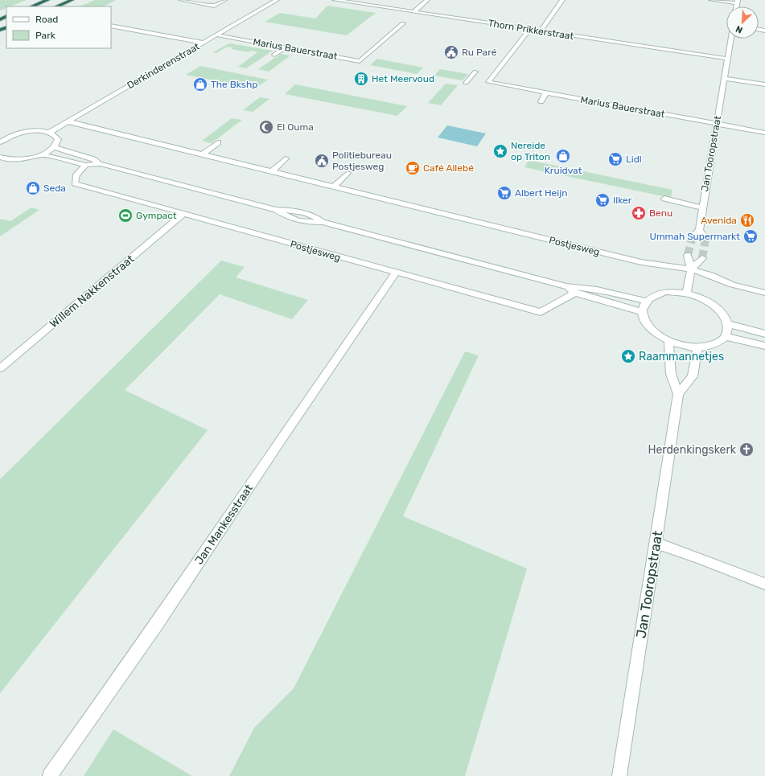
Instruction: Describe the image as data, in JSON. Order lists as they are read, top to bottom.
{
  "streets": {
    "street": [
      "Thorn Prikkerstraat",
      "Marius Bauerstraat",
      "Derkinderenstraat",
      "Jan Tooropstraat",
      "Postjesweg",
      "Willem Nakkenstraat",
      "Jan Mankesstraat"
    ]
  },
  "crossings": [
    ["Thorn Prikkerstraat", "Marius Bauerstraat"],
    ["Thorn Prikkerstraat", "Jan Tooropstraat"],
    ["Marius Bauerstraat", "Derkinderenstraat"],
    ["Marius Bauerstraat", "Jan Tooropstraat"],
    ["Derkinderenstraat", "Postjesweg"],
    ["Postjesweg", "Willem Nakkenstraat"],
    ["Postjesweg", "Jan Mankesstraat"]
  ],
  "places": {
    "public building": ["Ru Paré", "Politiebureau Postjesweg"],
    "building": ["Het Meervoud"],
    "shop": ["The Bkshp", "Kruidvat", "Seda"],
    "mosque": ["El Ouma"],
    "place": ["Nereide op Triton", "Raammannetjes"],
    "supermarket": [
      "Lidl",
      "Albert Heijn",
      "Ilker",
      "Ummah Supermarkt"
    ],
    "cafe": ["Café Allebé"],
    "pharmacy": ["Benu"],
    "sports": ["Gympact"],
    "restaurant": ["Avenida"],
    "church": ["Herdenkingskerk"]
  },
  "legend": ["Road", "Park"],
  "north": "bottom left"
}
